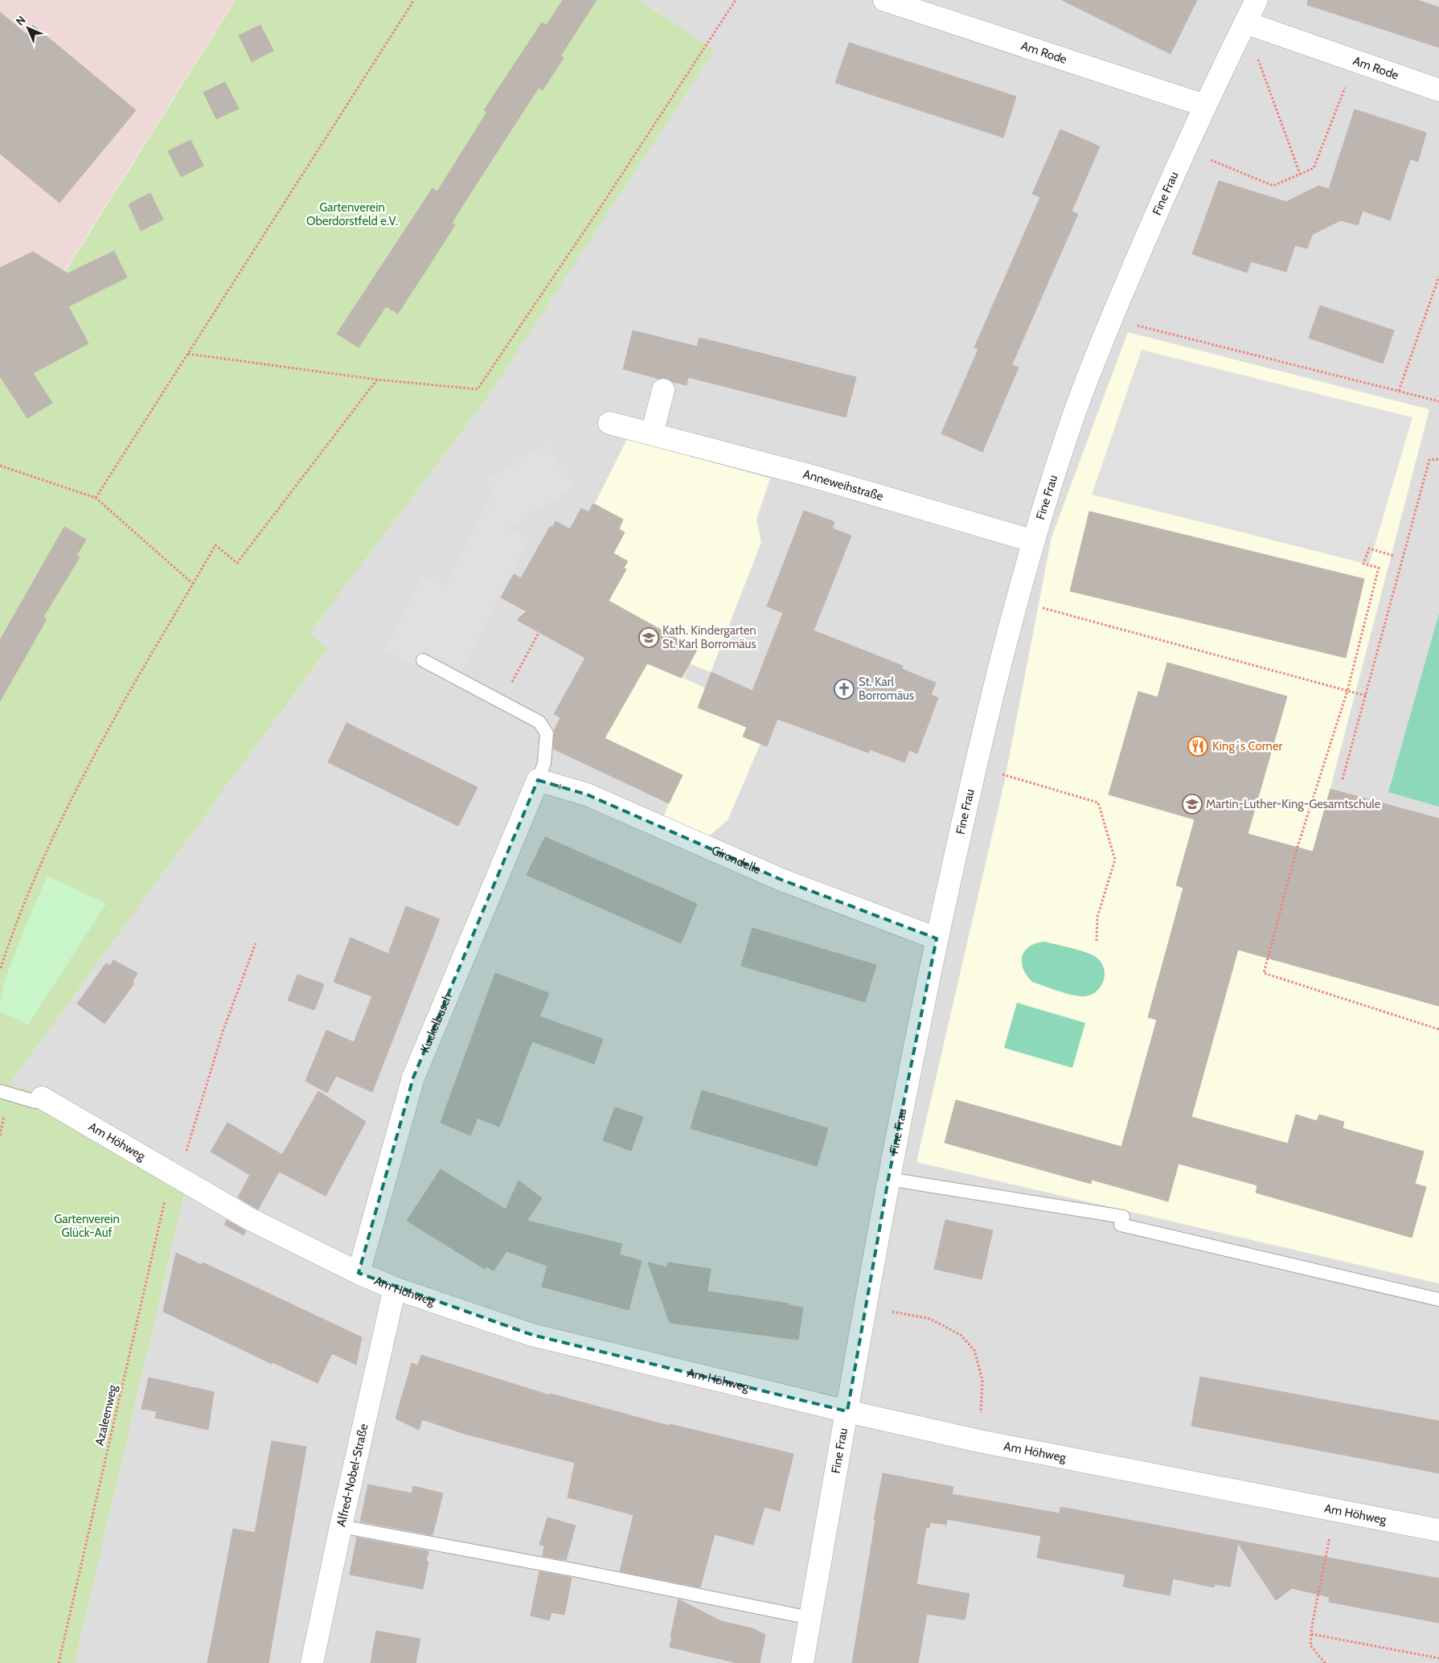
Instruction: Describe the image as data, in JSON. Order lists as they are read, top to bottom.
{
  "streets": {
    "street": [
      "Am Rode",
      "Fine Frau",
      "Anneweihstraße",
      "Girondelle",
      "Kuckelbusch",
      "Am Höhweg",
      "Alfred-Nobel-Straße"
    ],
    "path": ["Azaleenweg"]
  },
  "crossings": [
    ["Am Rode", "Fine Frau"],
    ["Fine Frau", "Anneweihstraße"],
    ["Fine Frau", "Girondelle"],
    ["Fine Frau", "Am Höhweg"],
    ["Girondelle", "Kuckelbusch"],
    ["Kuckelbusch", "Am Höhweg"],
    ["Am Höhweg", "Azaleenweg"],
    ["Am Höhweg", "Alfred-Nobel-Straße"]
  ],
  "one_way": ["Girondelle"],
  "parks": ["Gartenverein Oberdorstfeld e.V.", "Gartenverein Glück-Auf"],
  "places": {
    "school or university": ["Kath. Kindergarten St. Karl Borromäus", "Martin-Luther-King-Gesamtschule"],
    "church": ["St. Karl Borromäus"],
    "restaurant": ["King´s Corner"]
  },
  "north": "top left"
}
